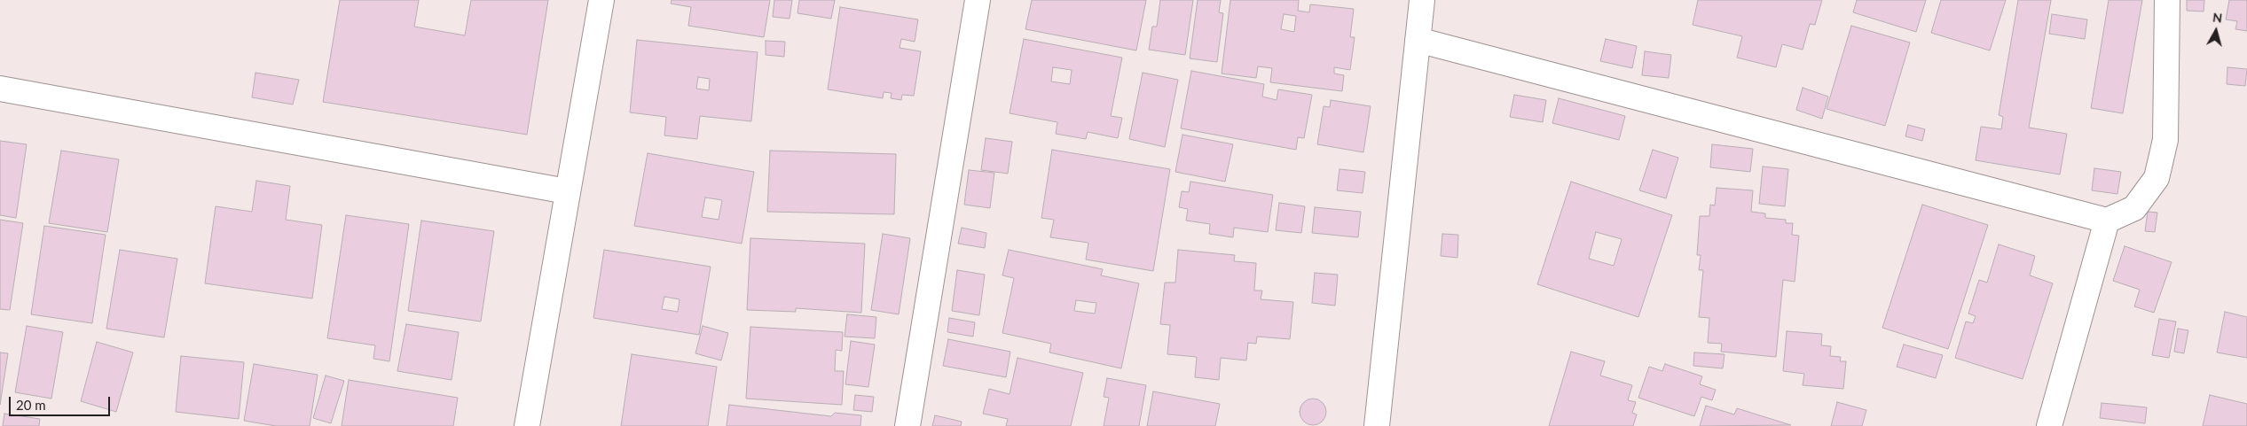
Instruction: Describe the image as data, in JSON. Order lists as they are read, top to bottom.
{
  "scale_bar": "20 m",
  "north": "top"
}
